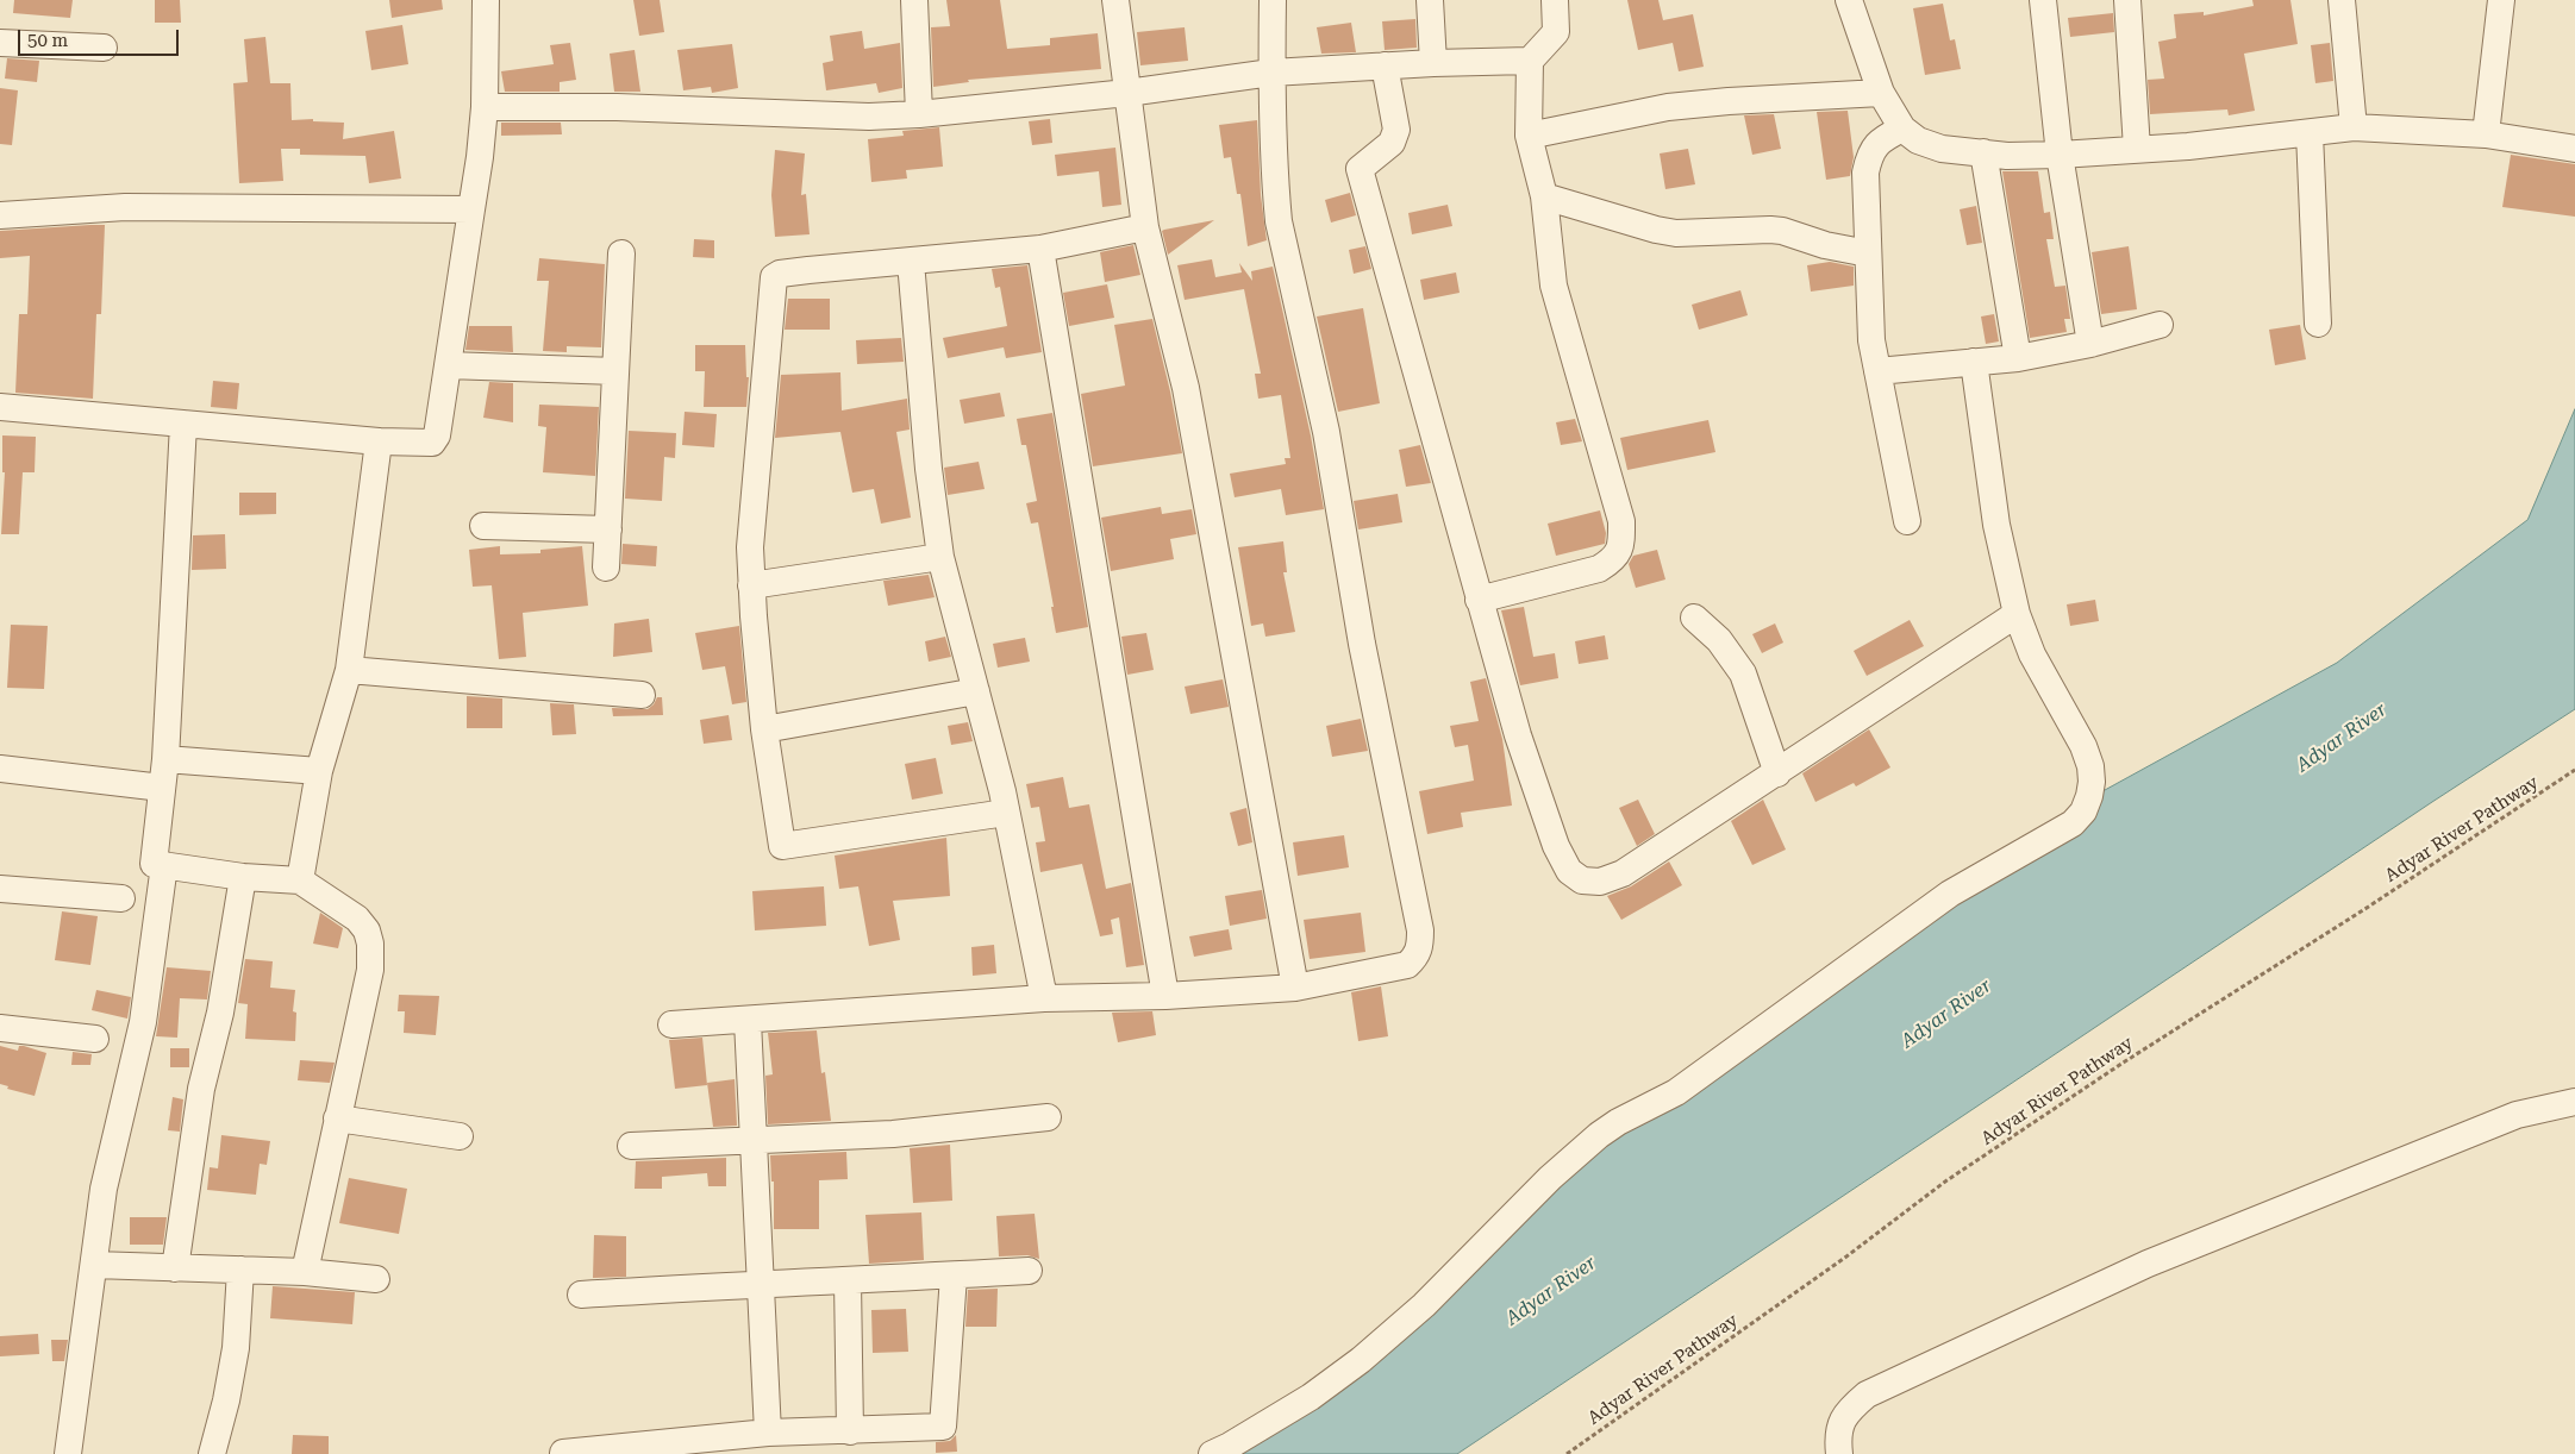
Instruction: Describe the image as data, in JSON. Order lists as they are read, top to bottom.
{
  "streets": {
    "path": ["Adyar River Pathway"]
  },
  "water": ["Adyar River"],
  "scale_bar": "50 m"
}
